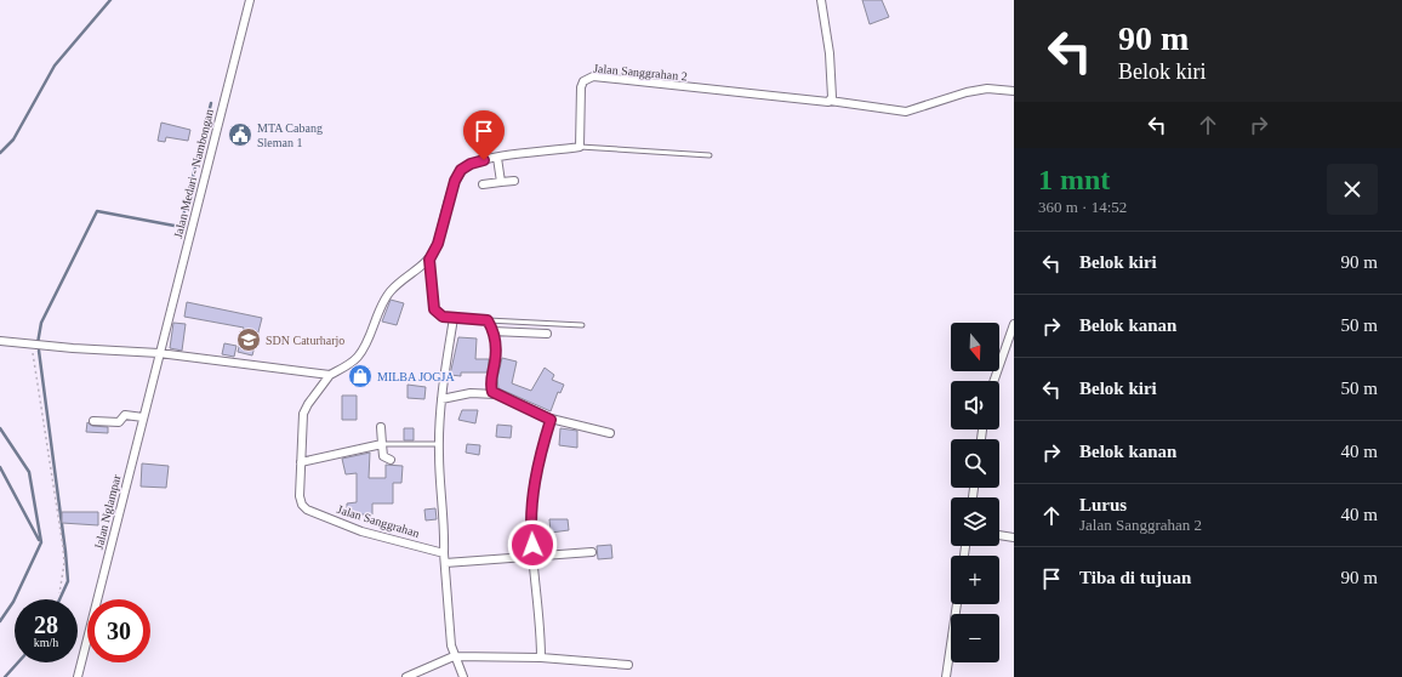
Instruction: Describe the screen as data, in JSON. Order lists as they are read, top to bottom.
{
  "streets": {
    "street": [
      "Jalan Sanggrahan 2",
      "Jalan Medari - Nambongan",
      "Jalan Nglampar",
      "Jalan Sanggrahan"
    ]
  },
  "crossings": [
    ["Jalan Medari - Nambongan", "Jalan Nglampar"]
  ],
  "places": {
    "public building": ["MTA Cabang Sleman 1"],
    "school or university": ["SDN Caturharjo"],
    "shop": ["MILBA JOGJA"]
  },
  "north": "bottom",
  "page": {
    "turn": ["90 m", "Belok kiri"],
    "heading": ["1 mnt", "360 m · 14:52"],
    "list": [
      {
        "name": "Belok kiri",
        "value": "90 m"
      },
      {
        "name": "Belok kanan",
        "value": "50 m"
      },
      {
        "name": "Belok kiri",
        "value": "50 m"
      },
      {
        "name": "Belok kanan",
        "value": "40 m"
      },
      {
        "name": "Lurus",
        "note": "Jalan Sanggrahan 2",
        "value": "40 m"
      },
      {
        "name": "Tiba di tujuan",
        "value": "90 m"
      }
    ],
    "map_buttons": ["+", "−"],
    "speed": "28 km/h",
    "limit": "30"
  }
}
